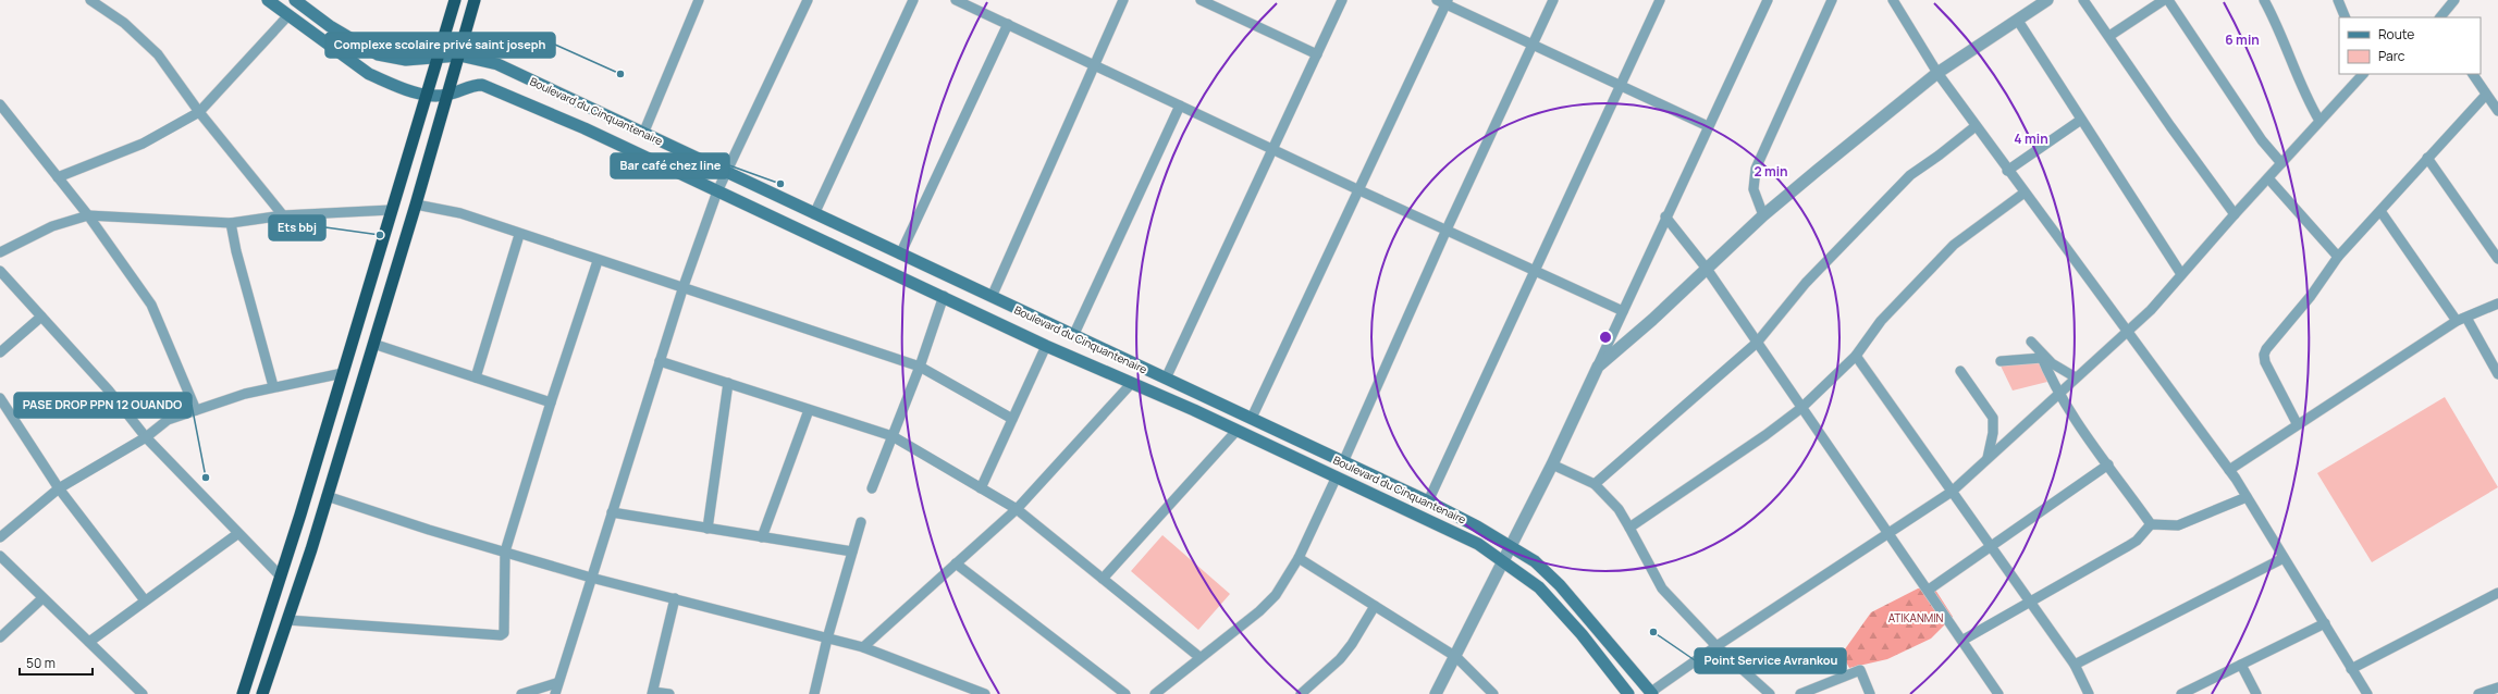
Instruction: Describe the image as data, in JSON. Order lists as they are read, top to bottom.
{
  "streets": {
    "main road": ["Boulevard du Cinquantenaire"]
  },
  "parks": ["ATIKANMIN"],
  "places": [
    "Complexe scolaire privé saint joseph",
    "Bar café chez line",
    "Ets bbj",
    "PASE DROP PPN 12 OUANDO",
    "Point Service Avrankou"
  ],
  "legend": ["Route", "Parc"],
  "scale_bar": "50 m",
  "rings": ["6 min", "4 min", "2 min"]
}
